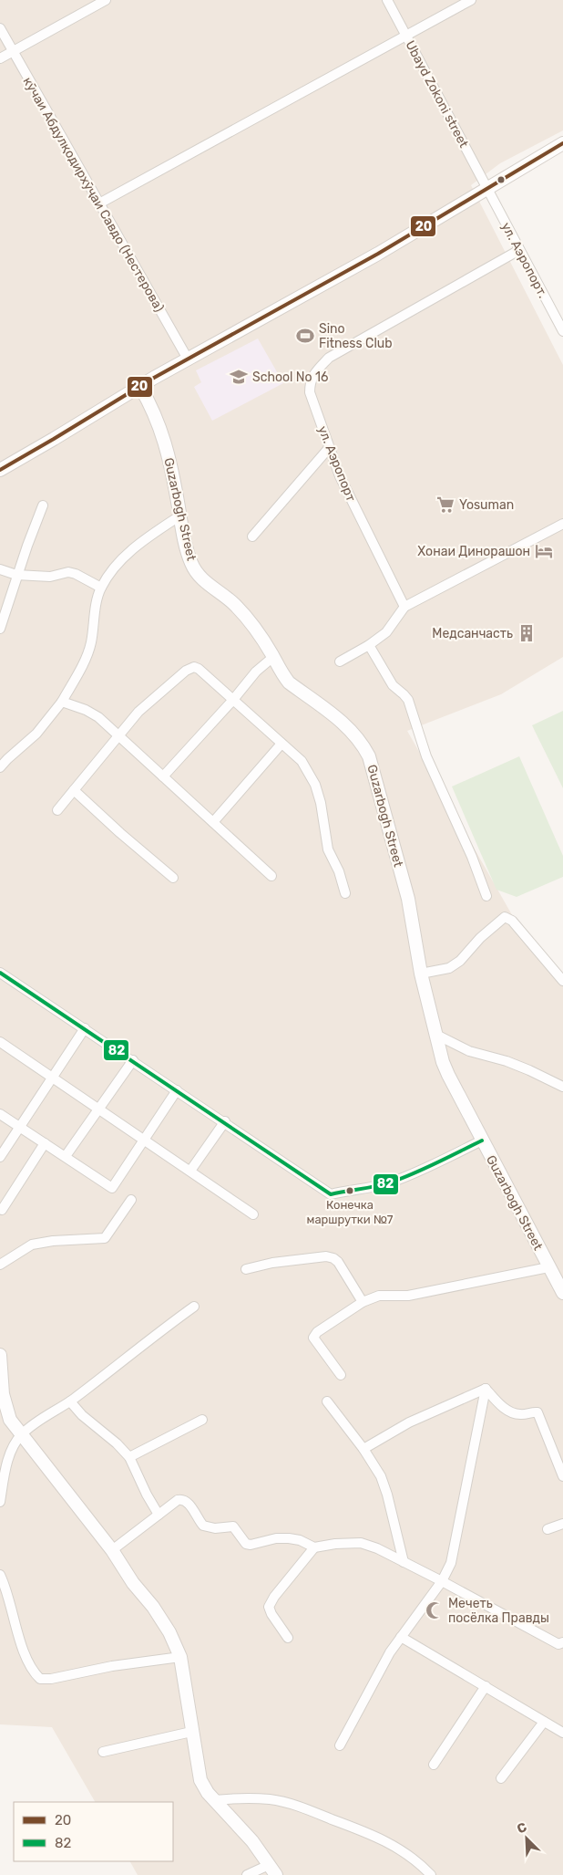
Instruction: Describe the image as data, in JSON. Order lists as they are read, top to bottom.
{
  "streets": {
    "street": [
      "Ubayd Zokoni street",
      "кӯчаи Абдулқодирхӯҷаи Савдо (Нестерова)",
      "ул. Аэропорт.",
      "ул. Аэропорт",
      "Guzarbogh Street"
    ]
  },
  "crossings": [
    ["Ubayd Zokoni street", "ул. Аэропорт."],
    ["ул. Аэропорт.", "ул. Аэропорт"]
  ],
  "places": {
    "sports": ["Sino Fitness Club"],
    "school or university": ["School No 16"],
    "supermarket": ["Yosuman"],
    "hotel": ["Хонаи Динорашон"],
    "building": ["Медсанчасть"],
    "other": ["Конечка маршрутки №7"],
    "mosque": ["Мечеть посёлка Правды"]
  },
  "lines": ["transit line 20", "transit line 82"],
  "legend": ["20", "82"],
  "north": "top left"
}
